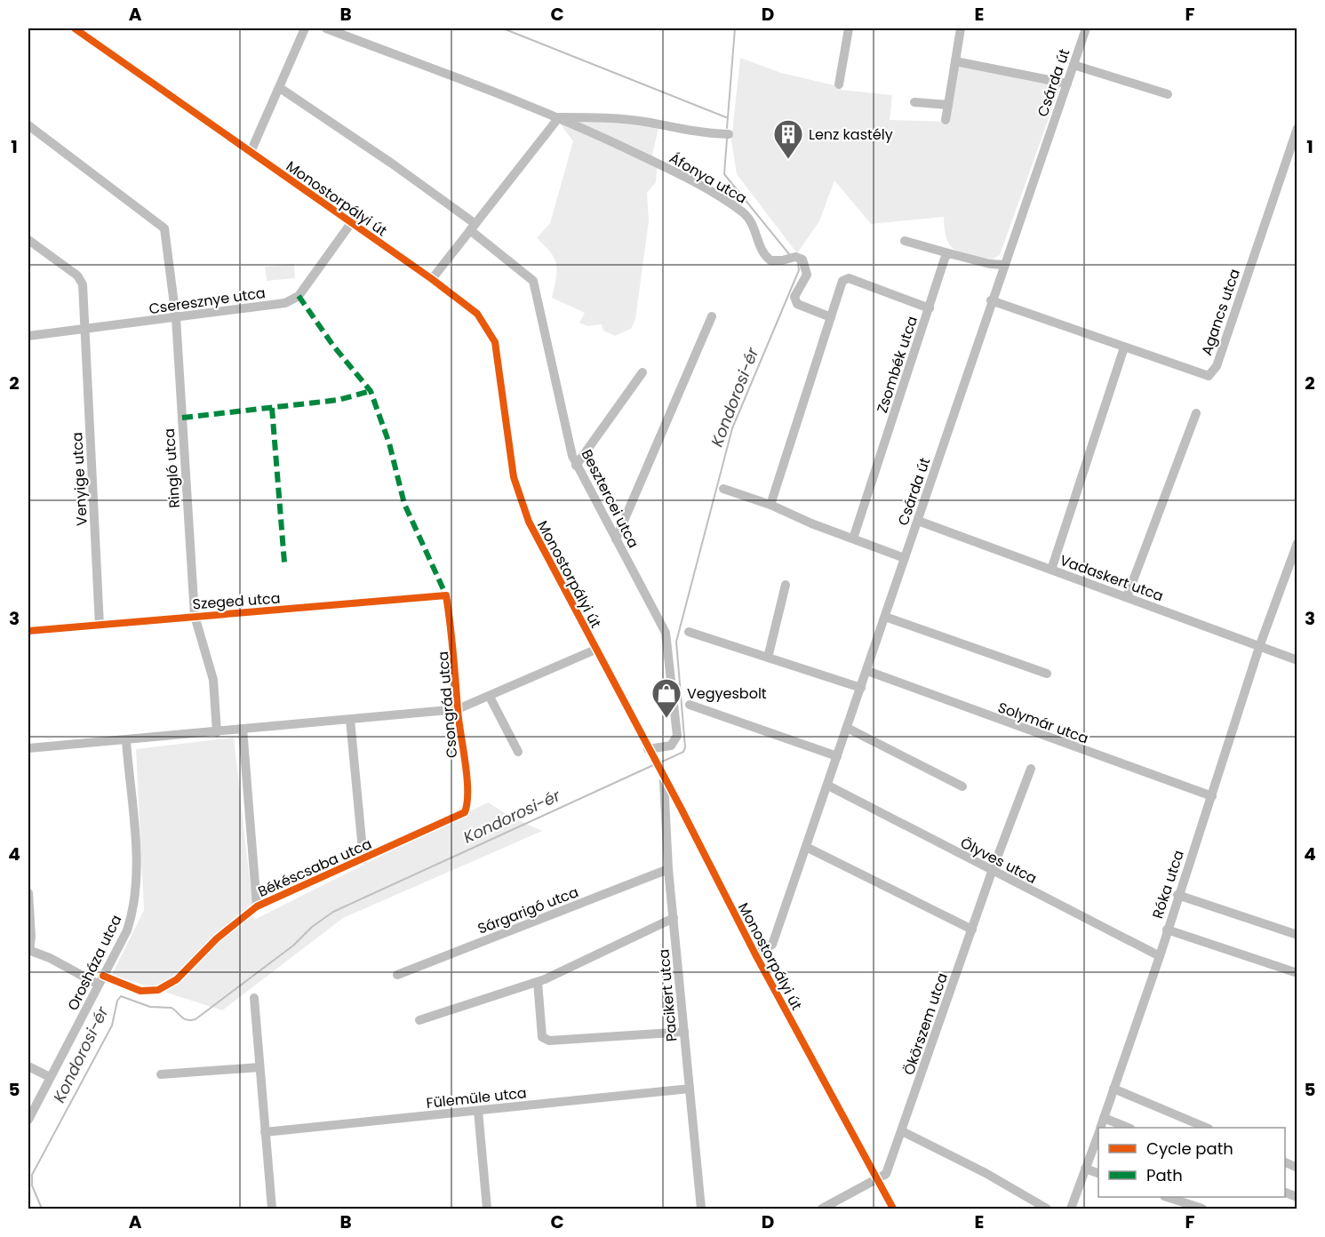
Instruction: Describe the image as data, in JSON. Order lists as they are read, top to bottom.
{
  "streets": {
    "street": [
      "Csárda út",
      "Áfonya utca",
      "Monostorpályi út",
      "Cseresznye utca",
      "Agancs utca",
      "Zsombék utca",
      "Ringló utca",
      "Venyige utca",
      "Besztercei utca",
      "Vadaskert utca",
      "Szeged utca",
      "Csongrád utca",
      "Solymár utca",
      "Ölyves utca",
      "Békéscsaba utca",
      "Róka utca",
      "Sárgarigó utca",
      "Orosháza utca",
      "Pacikert utca",
      "Ökörszem utca",
      "Fülemüle utca"
    ]
  },
  "crossings": [
    ["Csárda út", "Monostorpályi út"],
    ["Csárda út", "Agancs utca"],
    ["Csárda út", "Vadaskert utca"],
    ["Csárda út", "Solymár utca"],
    ["Csárda út", "Ölyves utca"],
    ["Monostorpályi út", "Cseresznye utca"],
    ["Monostorpályi út", "Besztercei utca"],
    ["Monostorpályi út", "Pacikert utca"],
    ["Monostorpályi út", "Ökörszem utca"],
    ["Cseresznye utca", "Ringló utca"],
    ["Cseresznye utca", "Venyige utca"],
    ["Ringló utca", "Szeged utca"],
    ["Venyige utca", "Szeged utca"],
    ["Vadaskert utca", "Róka utca"],
    ["Szeged utca", "Csongrád utca"],
    ["Csongrád utca", "Békéscsaba utca"],
    ["Solymár utca", "Róka utca"],
    ["Ölyves utca", "Róka utca"],
    ["Ölyves utca", "Ökörszem utca"],
    ["Békéscsaba utca", "Orosháza utca"],
    ["Sárgarigó utca", "Pacikert utca"],
    ["Pacikert utca", "Fülemüle utca"]
  ],
  "water": ["Kondorosi-ér"],
  "places": {
    "building": ["Lenz kastély"],
    "shop": ["Vegyesbolt"]
  },
  "legend": ["Cycle path", "Path"],
  "grid": {
    "columns": [
      "A",
      "B",
      "C",
      "D",
      "E",
      "F"
    ],
    "rows": [
      "1",
      "2",
      "3",
      "4",
      "5"
    ]
  }
}
